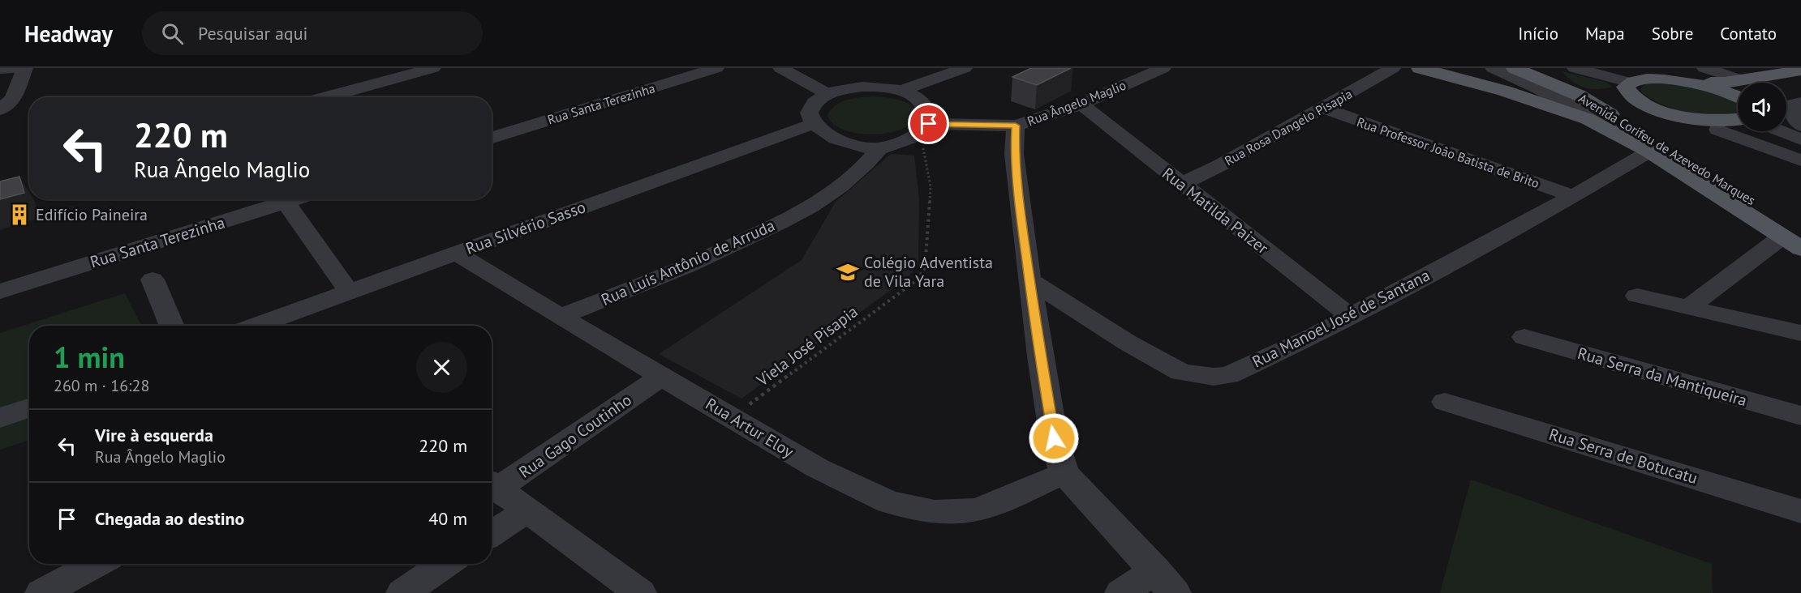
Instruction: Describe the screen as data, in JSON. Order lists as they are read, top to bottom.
{
  "streets": {
    "main road": ["Avenida Corifeu de Azevedo Marques"],
    "street": [
      "Rua Ângelo Maglio",
      "Rua Santa Terezinha",
      "Rua Rosa Dangelo Pisapia",
      "Rua Professor João Batista de Brito",
      "Rua Matilda Paizer",
      "Rua Silvério Sasso",
      "Rua Luís Antônio de Arruda",
      "Rua Manoel José de Santana",
      "Rua Serra da Mantiqueira",
      "Rua Artur Eloy",
      "Rua Gago Coutinho",
      "Rua Serra de Botucatu"
    ],
    "path": ["Viela José Pisapia"]
  },
  "crossings": [
    ["Rua Ângelo Maglio", "Rua Matilda Paizer"],
    ["Rua Ângelo Maglio", "Viela José Pisapia"],
    ["Rua Rosa Dangelo Pisapia", "Rua Professor João Batista de Brito"],
    ["Rua Rosa Dangelo Pisapia", "Rua Matilda Paizer"],
    ["Avenida Corifeu de Azevedo Marques", "Rua Manoel José de Santana"],
    ["Rua Professor João Batista de Brito", "Rua Manoel José de Santana"],
    ["Rua Matilda Paizer", "Rua Manoel José de Santana"],
    ["Rua Silvério Sasso", "Rua Artur Eloy"],
    ["Rua Luís Antônio de Arruda", "Rua Artur Eloy"],
    ["Viela José Pisapia", "Rua Artur Eloy"],
    ["Rua Artur Eloy", "Rua Gago Coutinho"]
  ],
  "places": {
    "building": ["Edifício Paineira"],
    "school or university": ["Colégio Adventista de Vila Yara"]
  },
  "page": {
    "header": "Headway",
    "search": "Pesquisar aqui",
    "nav": [
      "Início",
      "Mapa",
      "Sobre",
      "Contato"
    ],
    "turn": ["220 m", "Rua Ângelo Maglio"],
    "heading": ["1 min", "260 m · 16:28"],
    "list": [
      {
        "name": "Vire à esquerda",
        "note": "Rua Ângelo Maglio",
        "value": "220 m"
      },
      {
        "name": "Chegada ao destino",
        "value": "40 m"
      }
    ]
  }
}
